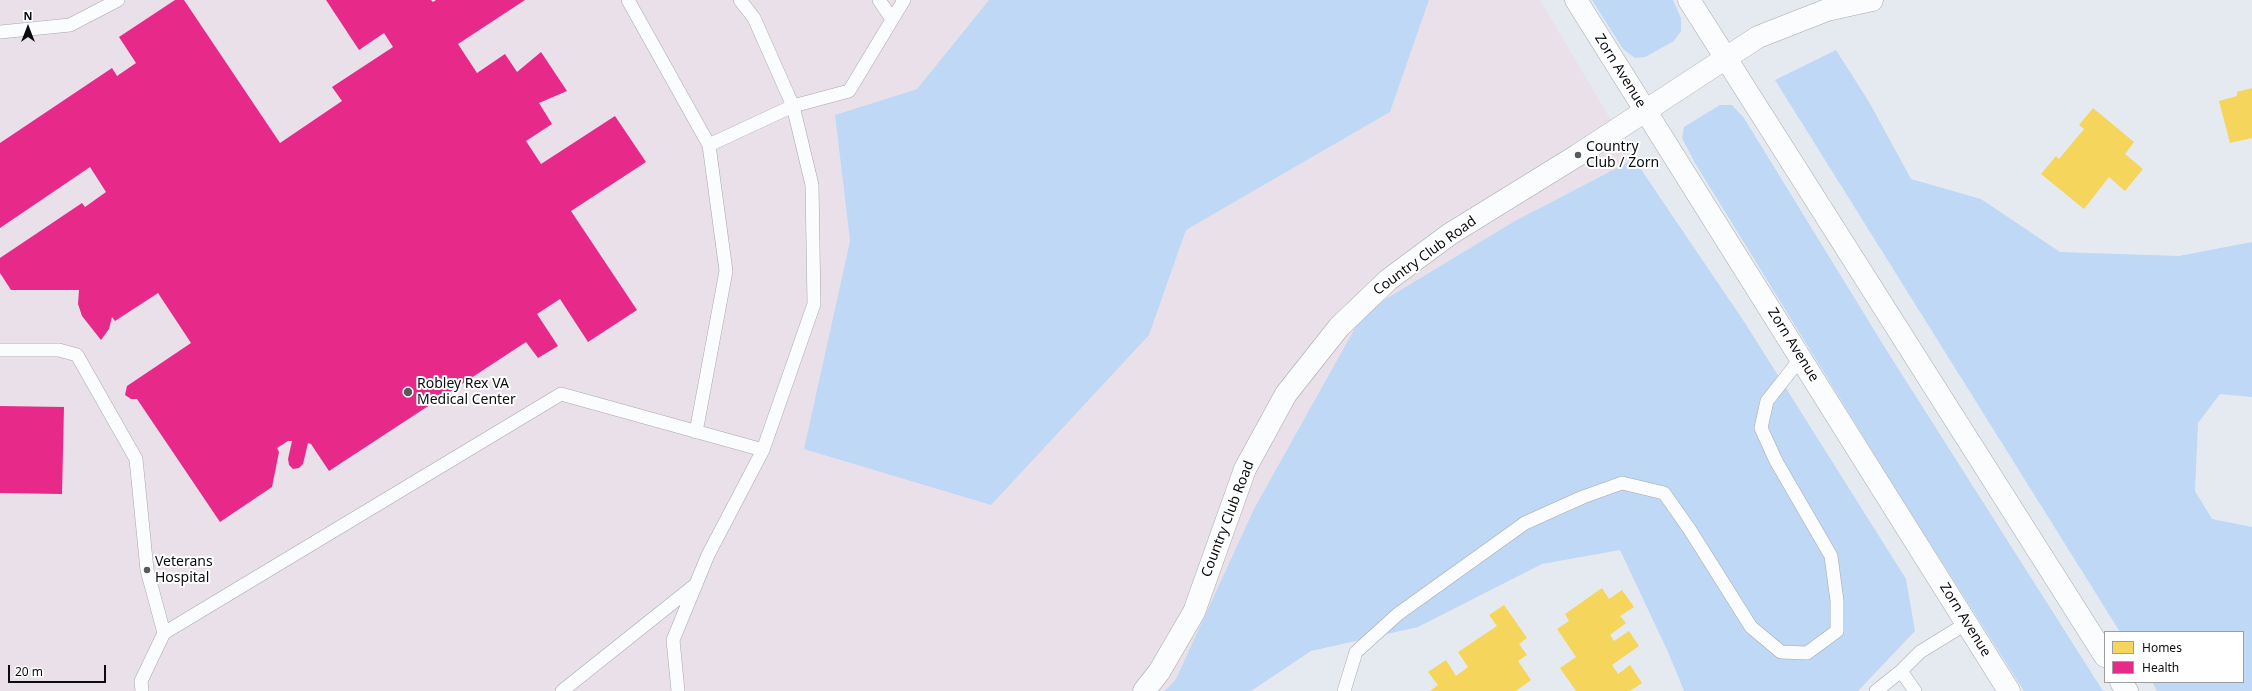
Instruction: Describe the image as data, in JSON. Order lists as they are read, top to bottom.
{
  "streets": {
    "main road": ["Zorn Avenue", "Country Club Road"]
  },
  "crossings": [
    ["Zorn Avenue", "Country Club Road"]
  ],
  "places": ["Country Club / Zorn", "Robley Rex VA Medical Center", "Veterans Hospital"],
  "legend": ["Homes", "Health"],
  "scale_bar": "20 m",
  "north": "top"
}
